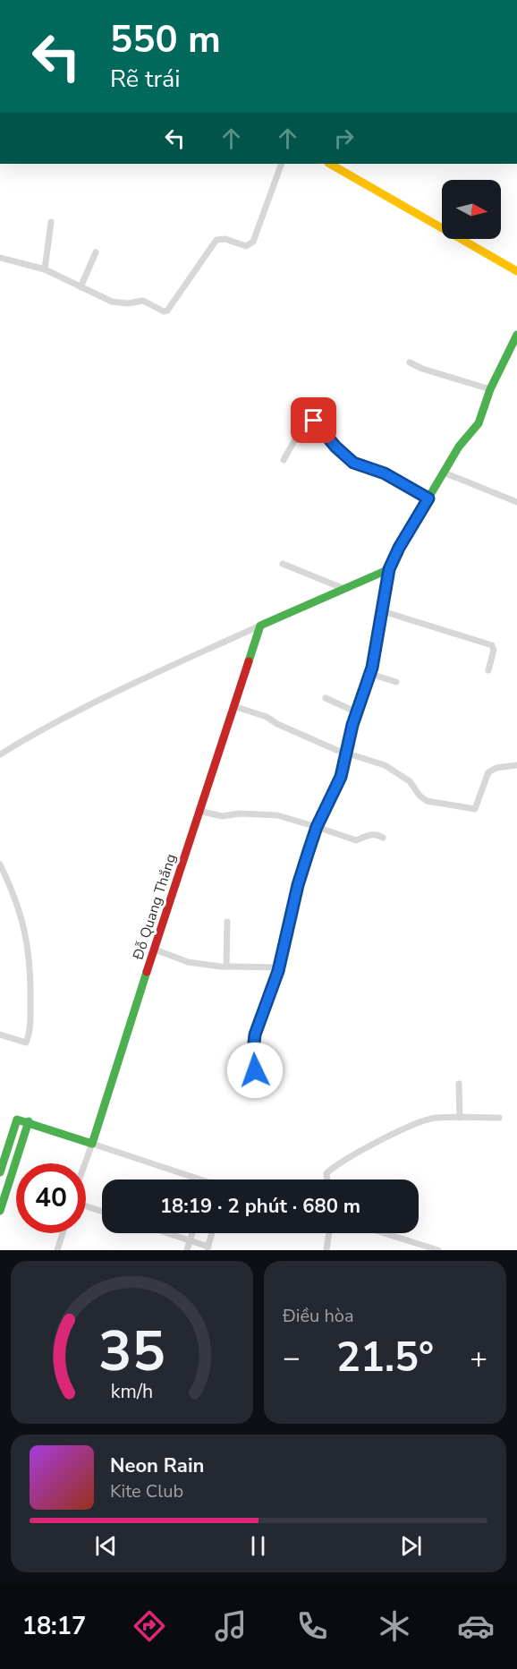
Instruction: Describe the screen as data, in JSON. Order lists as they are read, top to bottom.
{
  "streets": {
    "street": ["Đỗ Quang Thắng"]
  },
  "north": "right",
  "page": {
    "turn": ["550 m", "Rẽ trái"],
    "limit": "40",
    "trip": "18:19 · 2 phút · 680 m",
    "tile": "Điều hòa",
    "heat": ["−", "21.5°", "+"],
    "song": ["Neon Rain", "Kite Club"],
    "tabs": "18:17",
    "gauge": ["35", "km/h"]
  }
}
